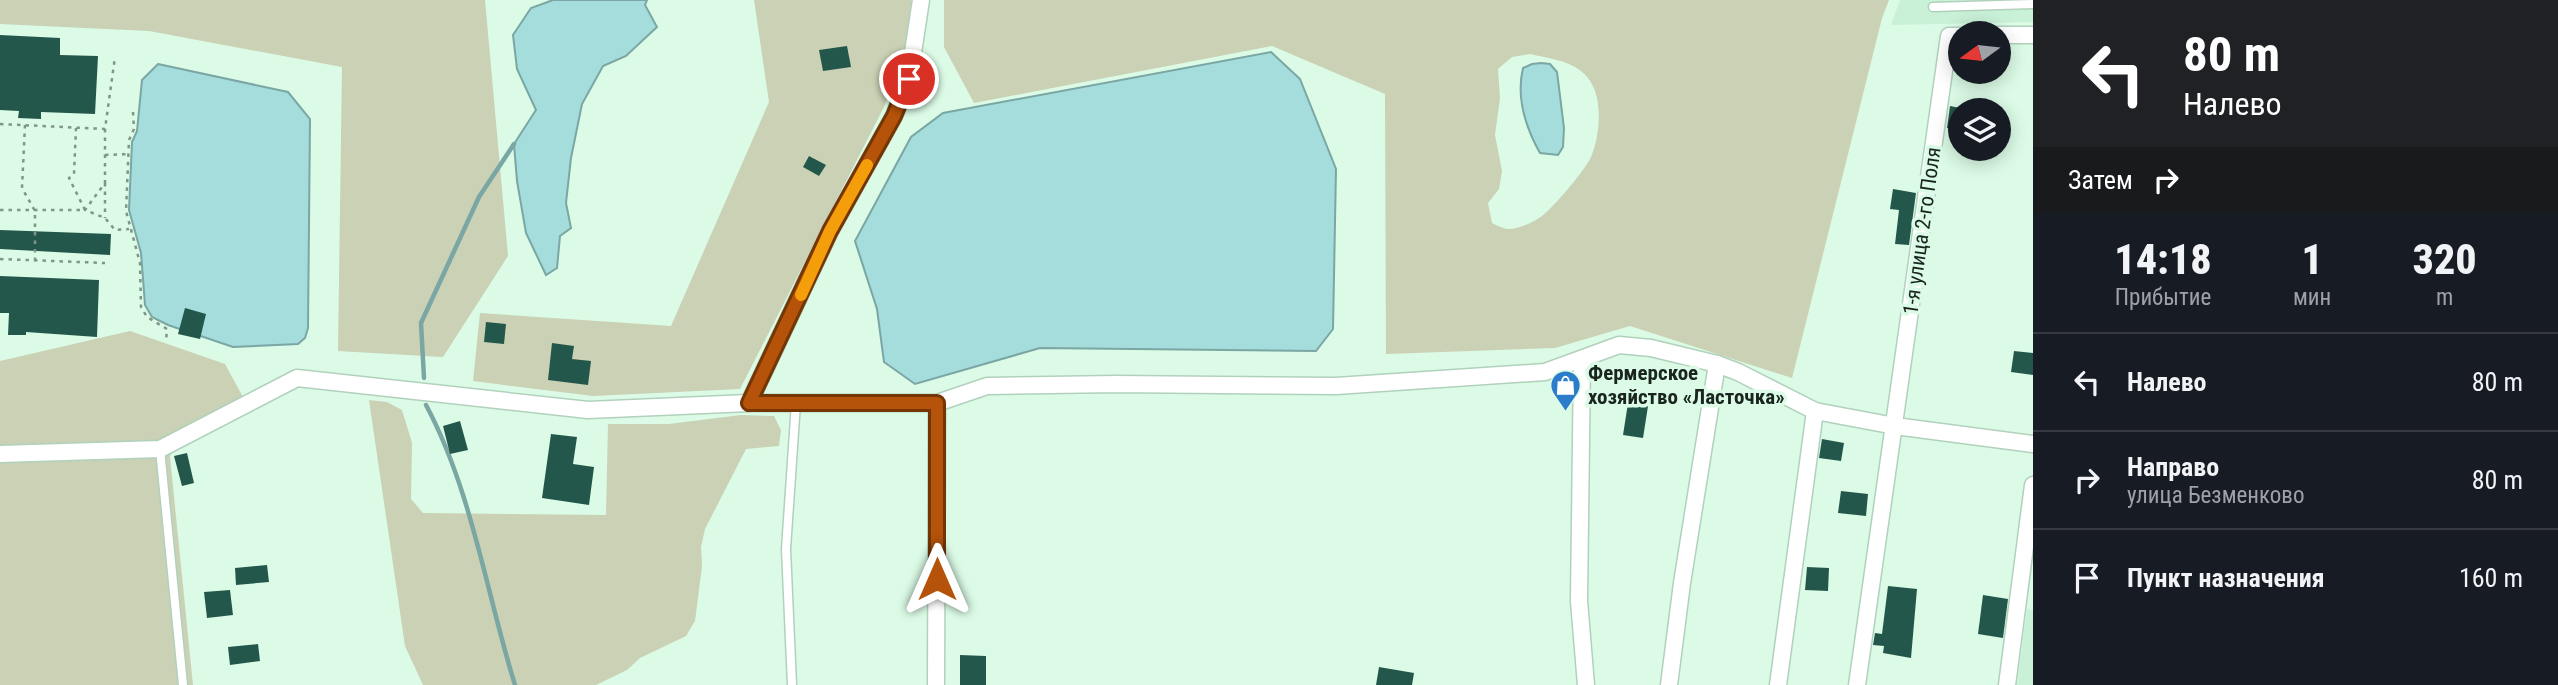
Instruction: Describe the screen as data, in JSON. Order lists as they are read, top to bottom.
{
  "streets": {
    "street": ["1-я улица 2-го Поля"]
  },
  "places": {
    "shop": ["Фермерское хозяйство «Ласточка»"]
  },
  "north": "left",
  "page": {
    "turn": ["80 m", "Налево"],
    "then": "Затем",
    "eta": [
      "14:18",
      "Прибытие",
      "1",
      "мин",
      "320",
      "m"
    ],
    "list": [
      {
        "name": "Налево",
        "value": "80 m"
      },
      {
        "name": "Направо",
        "note": "улица Безменково",
        "value": "80 m"
      },
      {
        "name": "Пункт назначения",
        "value": "160 m"
      }
    ]
  }
}
